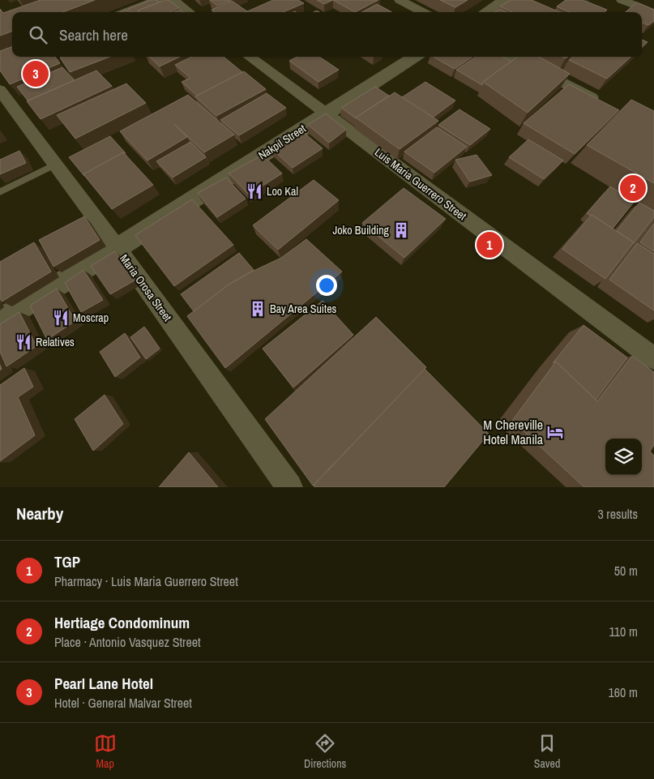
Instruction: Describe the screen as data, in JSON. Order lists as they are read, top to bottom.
{
  "streets": {
    "street": ["Nakpil Street", "Luis Maria Guerrero Street", "Maria Orosa Street"]
  },
  "crossings": [
    ["Nakpil Street", "Luis Maria Guerrero Street"],
    ["Nakpil Street", "Maria Orosa Street"]
  ],
  "places": {
    "restaurant": ["Loo Kal", "Moscrap", "Relatives"],
    "building": ["Joko Building", "Bay Area Suites"],
    "hotel": ["M Chereville Hotel Manila"]
  },
  "page": {
    "search": "Search here",
    "pins": ["3", "2", "1"],
    "heading": ["Nearby", "3 results"],
    "list": [
      {
        "mark": "1",
        "name": "TGP",
        "note": "Pharmacy · Luis Maria Guerrero Street",
        "value": "50 m"
      },
      {
        "mark": "2",
        "name": "Hertiage Condominum",
        "note": "Place · Antonio Vasquez Street",
        "value": "110 m"
      },
      {
        "mark": "3",
        "name": "Pearl Lane Hotel",
        "note": "Hotel · General Malvar Street",
        "value": "160 m"
      }
    ],
    "nav": ["Map", "Directions", "Saved"]
  }
}
